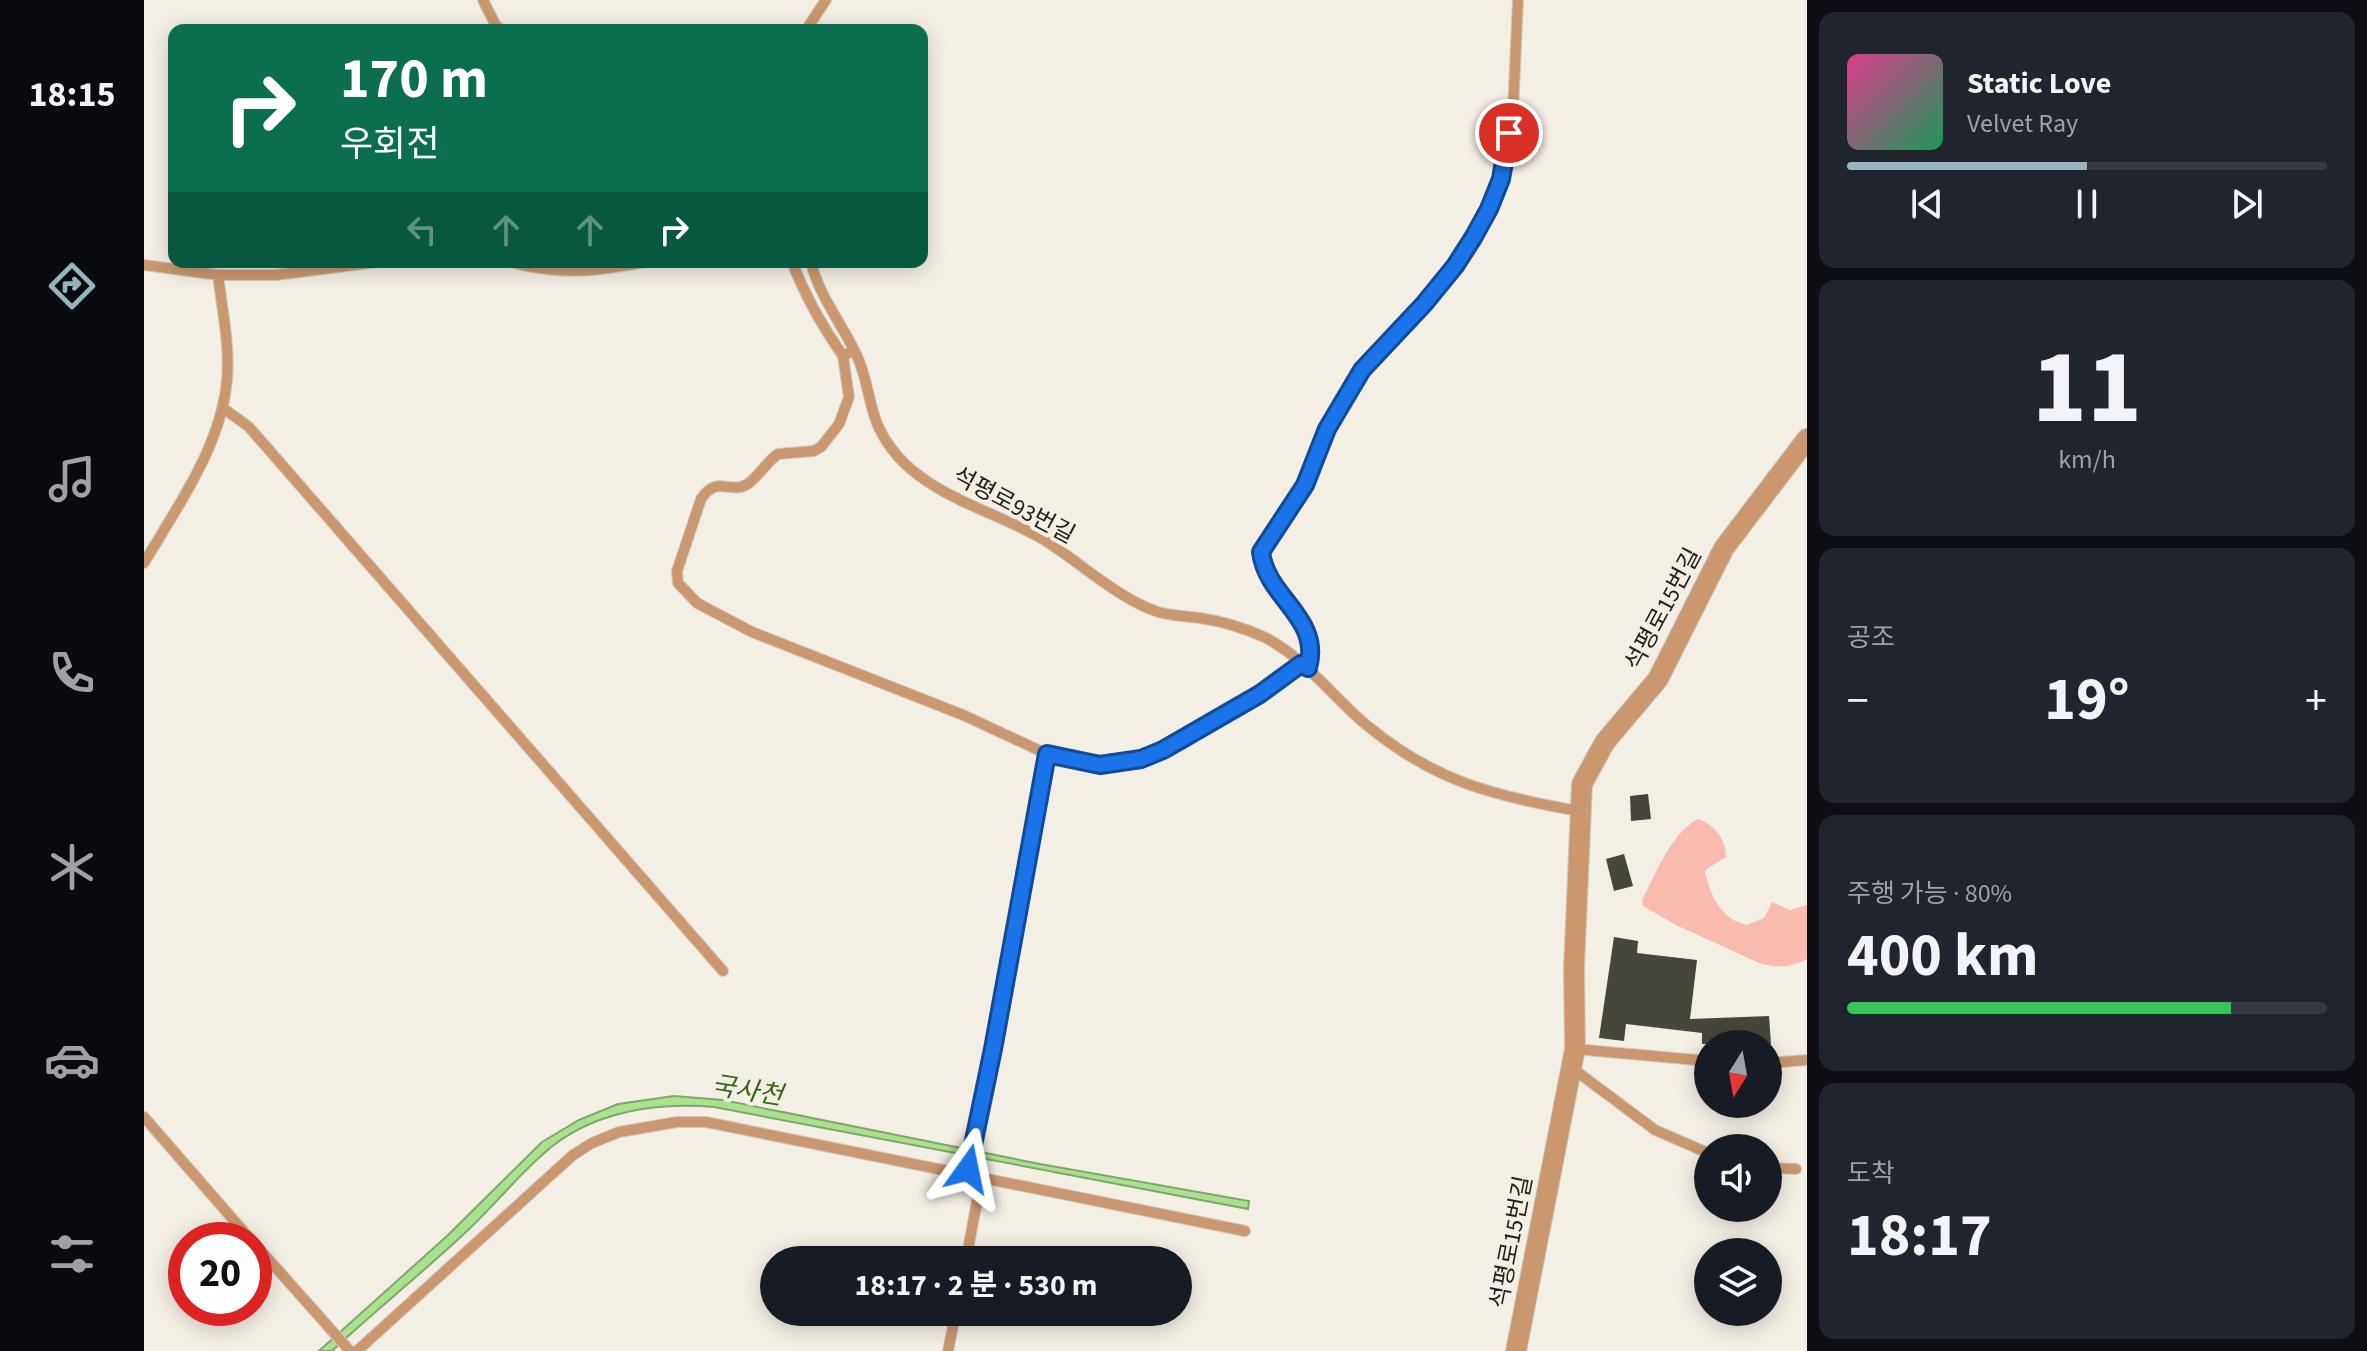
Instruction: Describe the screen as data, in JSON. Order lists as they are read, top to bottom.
{
  "streets": {
    "street": ["석평로15번길"],
    "lane": ["석평로93번길"]
  },
  "crossings": [
    ["석평로93번길", "석평로15번길"]
  ],
  "water": ["국사천"],
  "north": "bottom",
  "page": {
    "tabs": "18:15",
    "turn": ["170 m", "우회전"],
    "song": ["Static Love", "Velvet Ray"],
    "tile": [
      ["11", "km/h"],
      "공조",
      ["주행 가능 · 80%", "400 km"],
      ["도착", "18:17"]
    ],
    "heat": ["−", "19°", "+"],
    "limit": "20",
    "trip": "18:17 · 2 분 · 530 m"
  }
}
